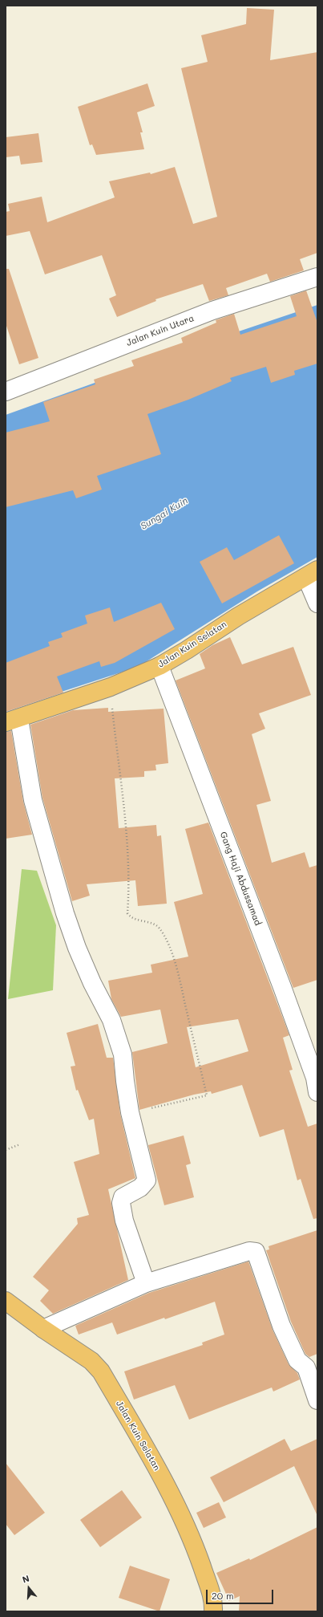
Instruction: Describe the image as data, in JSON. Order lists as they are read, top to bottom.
{
  "streets": {
    "main road": ["Jalan Kuin Selatan"],
    "street": ["Jalan Kuin Utara", "Gang Haji Abdussamad"]
  },
  "crossings": [
    ["Jalan Kuin Selatan", "Gang Haji Abdussamad"]
  ],
  "water": ["Sungai Kuin"],
  "scale_bar": "20 m",
  "north": "top"
}
